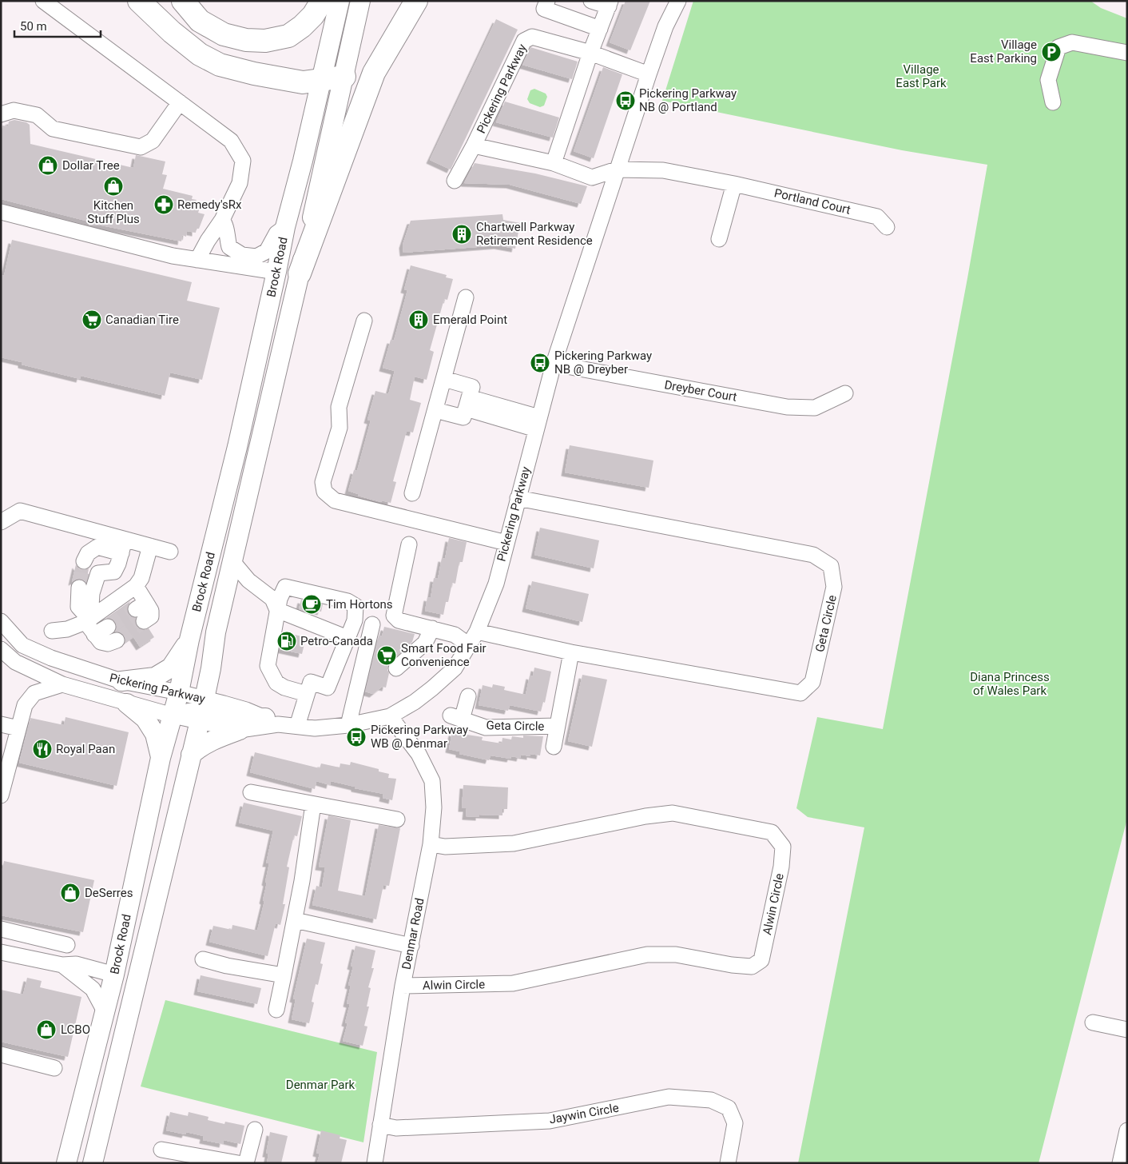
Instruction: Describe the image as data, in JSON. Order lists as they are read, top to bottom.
{
  "streets": {
    "main road": ["Brock Road"],
    "street": [
      "Pickering Parkway",
      "Portland Court",
      "Dreyber Court",
      "Geta Circle",
      "Alwin Circle",
      "Denmar Road",
      "Jaywin Circle"
    ]
  },
  "crossings": [
    ["Pickering Parkway", "Portland Court"],
    ["Pickering Parkway", "Brock Road"],
    ["Pickering Parkway", "Dreyber Court"],
    ["Pickering Parkway", "Geta Circle"],
    ["Pickering Parkway", "Denmar Road"],
    ["Alwin Circle", "Denmar Road"],
    ["Denmar Road", "Jaywin Circle"]
  ],
  "parks": ["Village East Park", "Diana Princess of Wales Park", "Denmar Park"],
  "places": {
    "parking": ["Village East Parking"],
    "bus stop": ["Pickering Parkway NB @ Portland", "Pickering Parkway NB @ Dreyber", "Pickering Parkway WB @ Denmar"],
    "shop": [
      "Dollar Tree",
      "Kitchen Stuff Plus",
      "DeSerres",
      "LCBO"
    ],
    "pharmacy": ["Remedy'sRx"],
    "building": ["Chartwell Parkway Retirement Residence", "Emerald Point"],
    "supermarket": ["Canadian Tire", "Smart Food Fair Convenience"],
    "cafe": ["Tim Hortons"],
    "fuel station": ["Petro-Canada"],
    "restaurant": ["Royal Paan"]
  },
  "scale_bar": "50 m"
}
